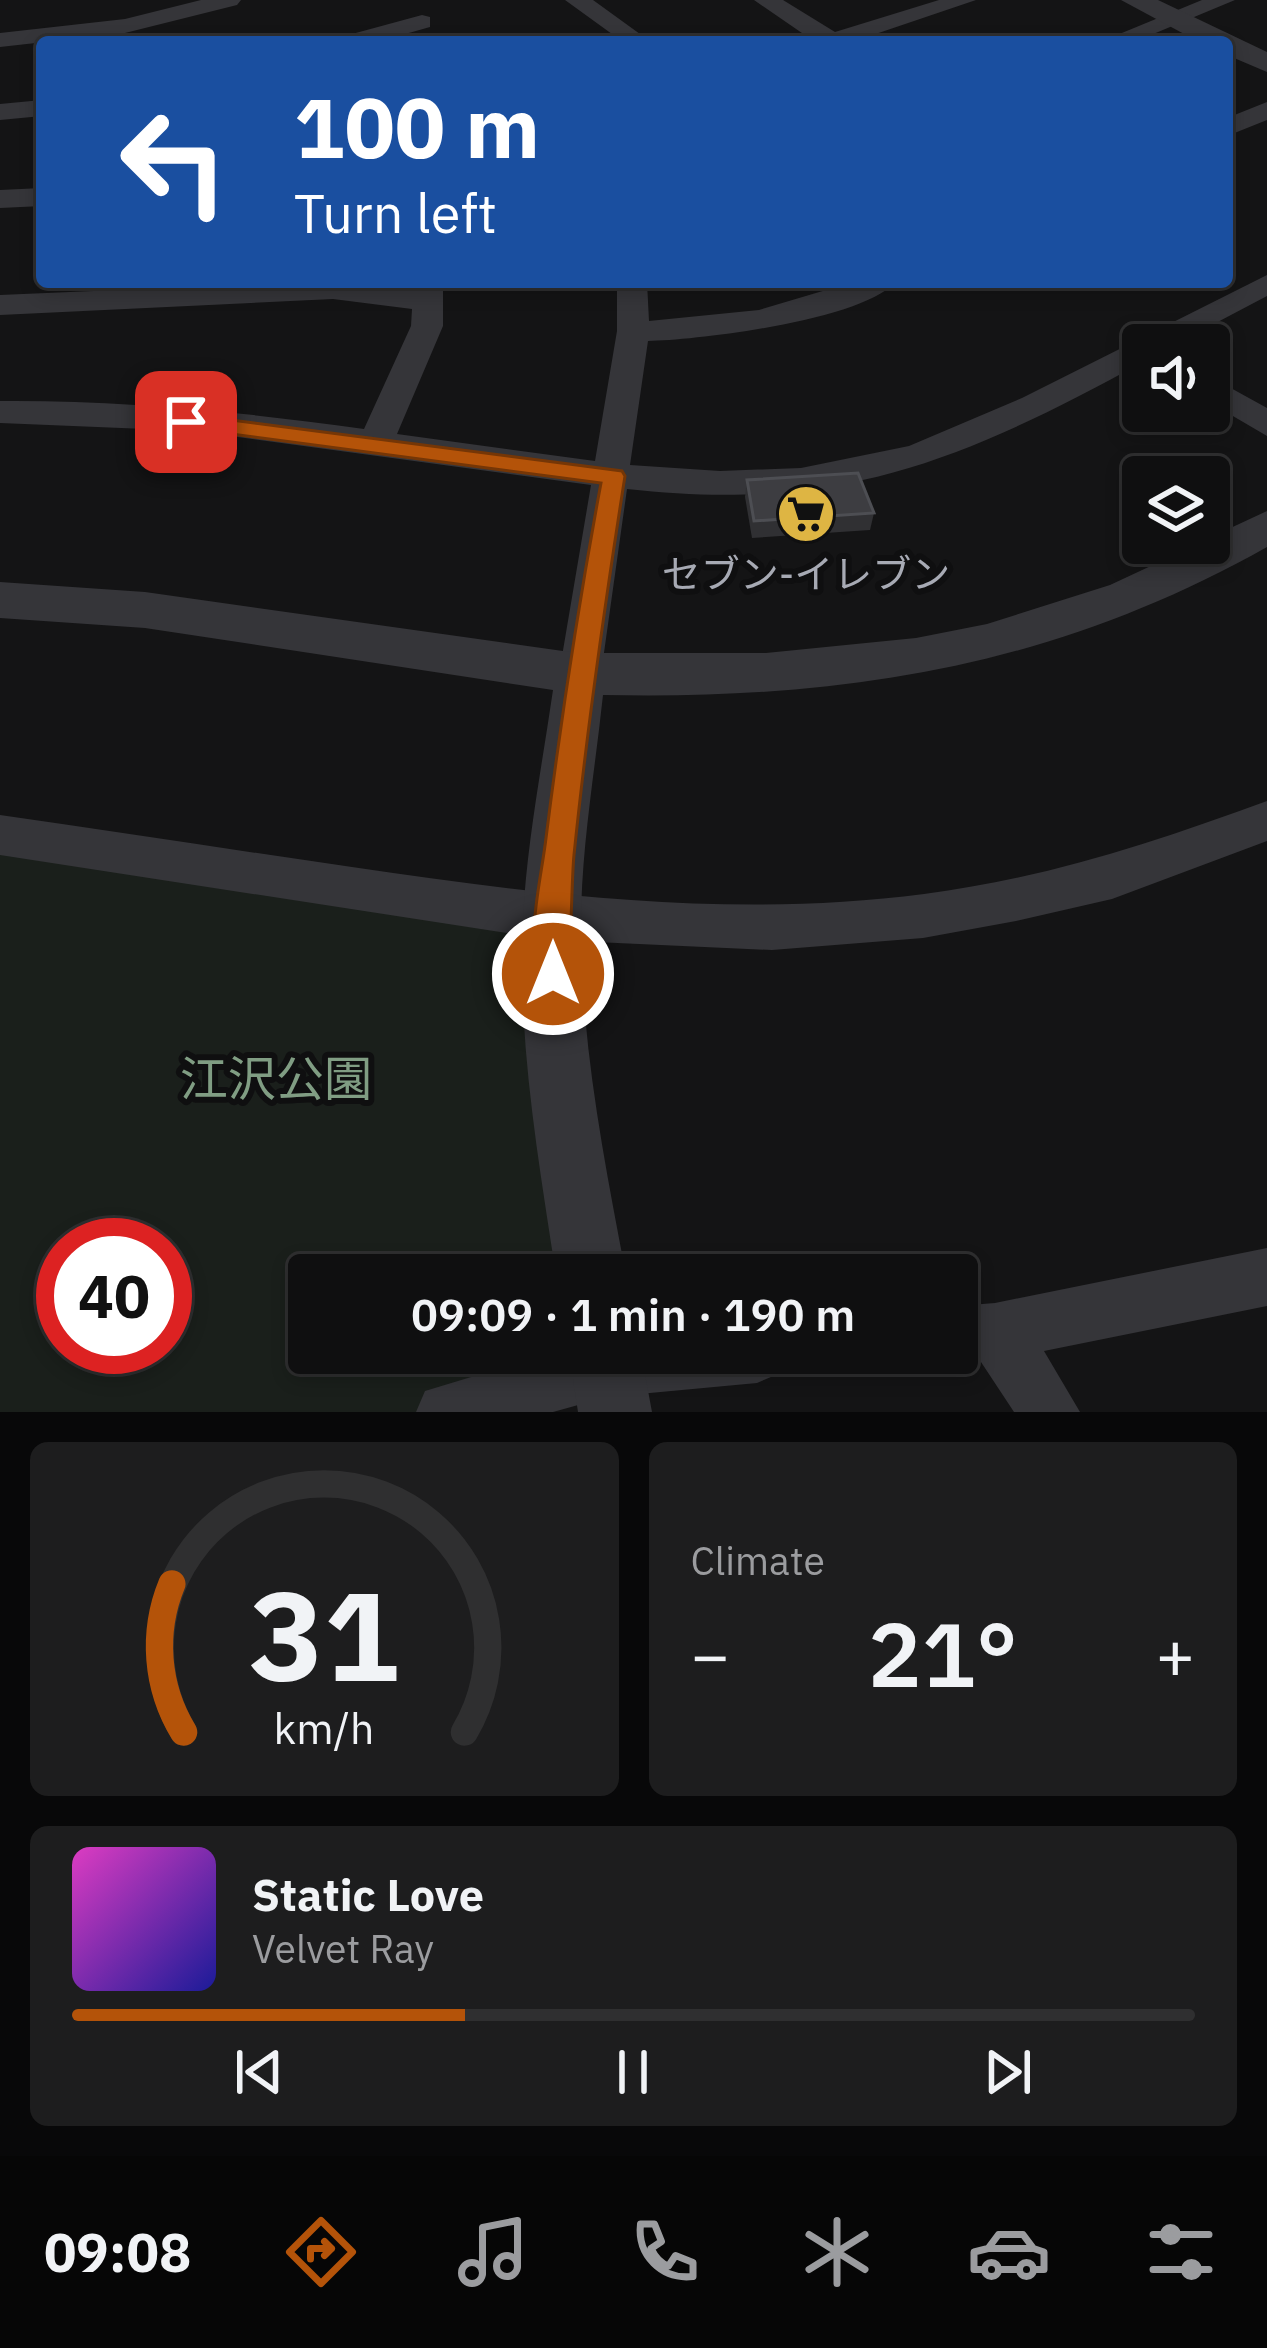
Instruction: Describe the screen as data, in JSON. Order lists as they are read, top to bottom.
{
  "parks": ["江沢公園"],
  "places": {
    "supermarket": ["セブン-イレブン"]
  },
  "page": {
    "turn": ["100 m", "Turn left"],
    "limit": "40",
    "trip": "09:09 · 1 min · 190 m",
    "tile": "Climate",
    "heat": ["−", "21°", "+"],
    "song": ["Static Love", "Velvet Ray"],
    "tabs": "09:08",
    "gauge": ["31", "km/h"]
  }
}
